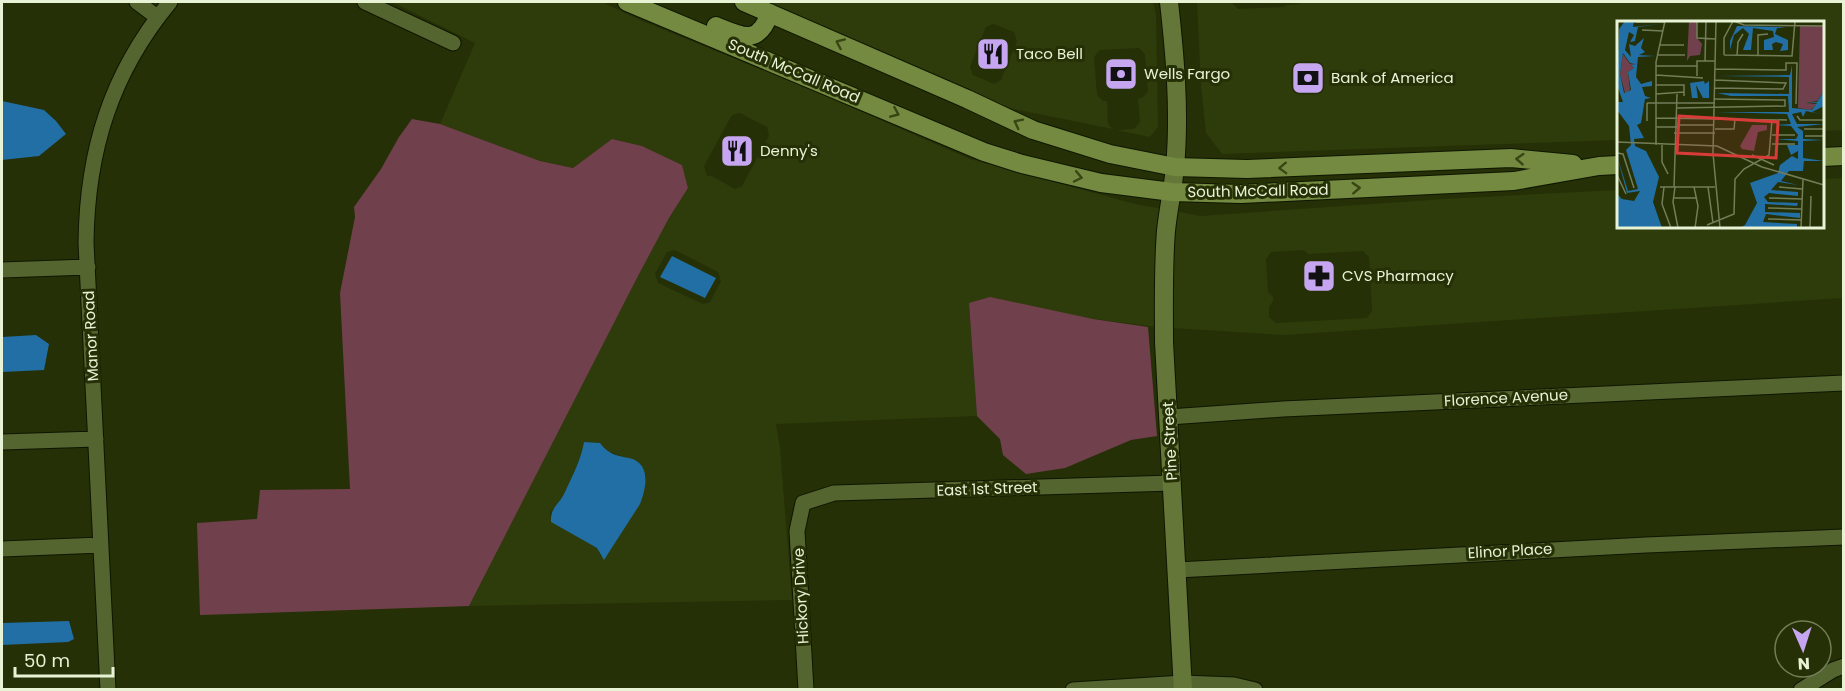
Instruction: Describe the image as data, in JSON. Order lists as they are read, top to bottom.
{
  "streets": {
    "main road": ["South McCall Road", "Pine Street"],
    "street": [
      "Manor Road",
      "Florence Avenue",
      "East 1st Street",
      "Elinor Place",
      "Hickory Drive"
    ]
  },
  "crossings": [
    ["South McCall Road", "Pine Street"],
    ["Florence Avenue", "Pine Street"],
    ["Pine Street", "East 1st Street"],
    ["Pine Street", "Elinor Place"],
    ["East 1st Street", "Hickory Drive"]
  ],
  "places": {
    "restaurant": ["Taco Bell", "Denny's"],
    "bank": ["Wells Fargo", "Bank of America"],
    "pharmacy": ["CVS Pharmacy"]
  },
  "scale_bar": "50 m",
  "north": "bottom"
}
